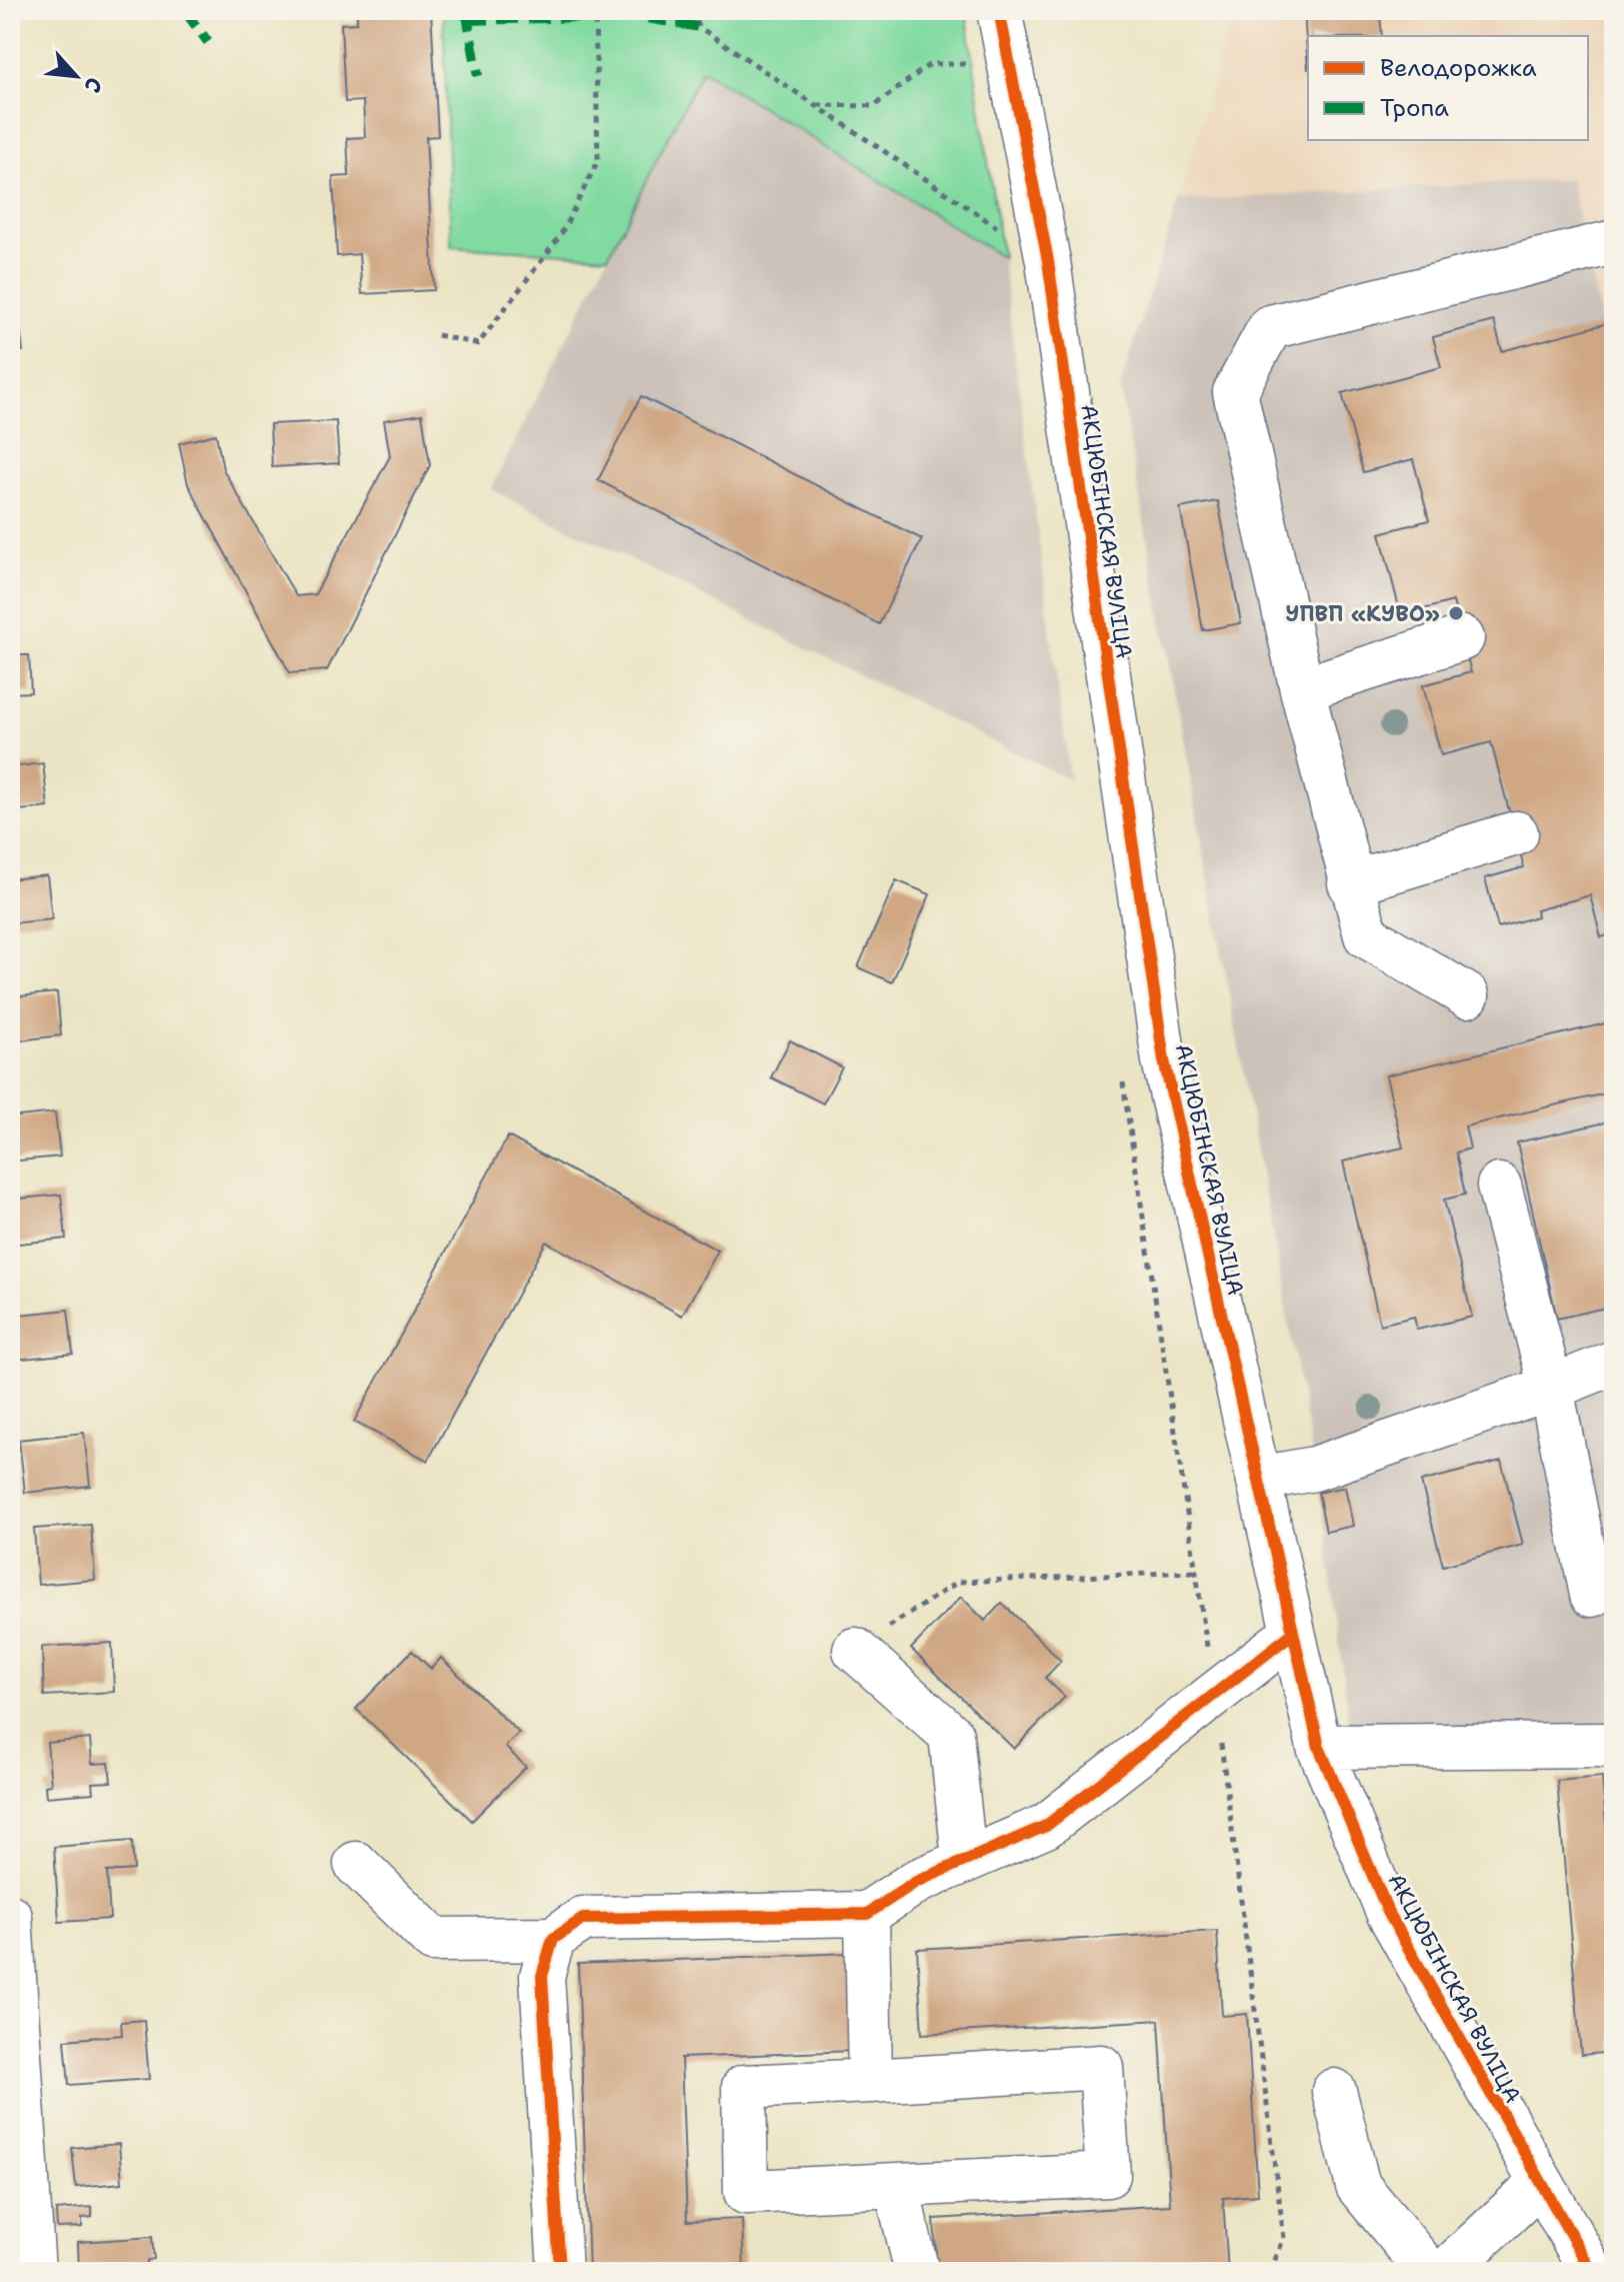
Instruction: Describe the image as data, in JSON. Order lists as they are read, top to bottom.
{
  "streets": {
    "street": ["АКЦЮБІНСКАЯ ВУЛІЦА"]
  },
  "places": ["УПВП «КУВО»"],
  "legend": ["Велодорожка", "Тропа"],
  "north": "bottom right"
}
